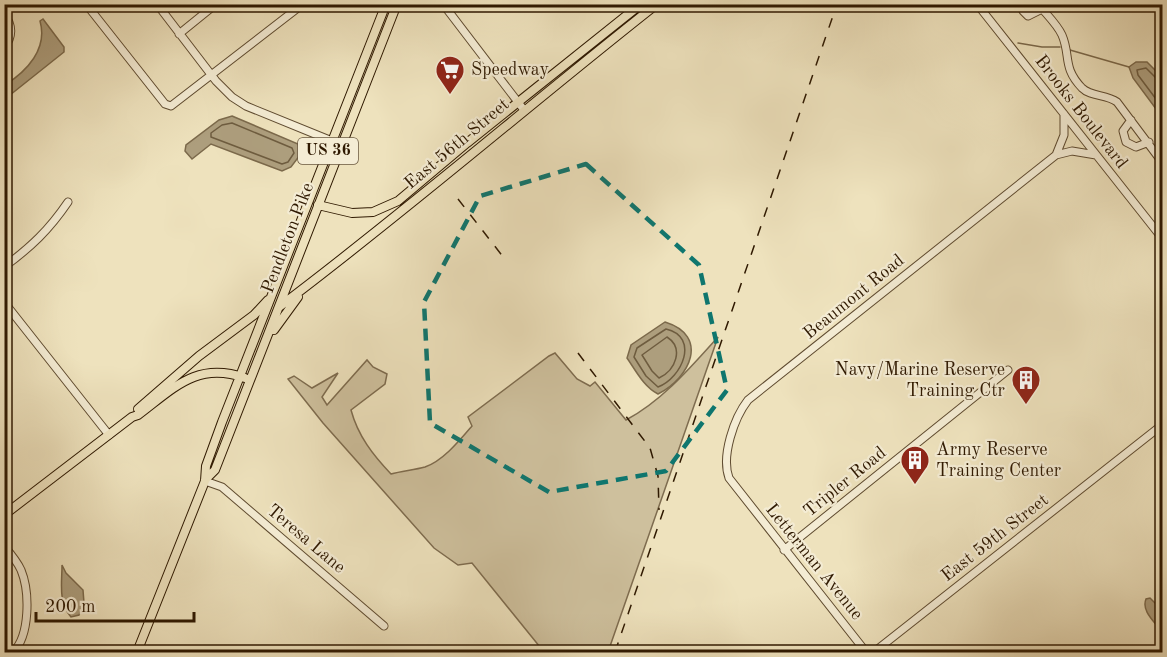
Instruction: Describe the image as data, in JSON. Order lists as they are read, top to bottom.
{
  "streets": {
    "main road": ["East 56th Street", "US 36", "Pendleton Pike"],
    "street": [
      "Brooks Boulevard",
      "Beaumont Road",
      "Tripler Road",
      "East 59th Street",
      "Teresa Lane",
      "Letterman Avenue"
    ]
  },
  "crossings": [
    ["East 56th Street", "Pendleton Pike"],
    ["Pendleton Pike", "Teresa Lane"],
    ["Beaumont Road", "Letterman Avenue"],
    ["Tripler Road", "Letterman Avenue"]
  ],
  "places": {
    "supermarket": ["Speedway"],
    "building": ["Navy/Marine Reserve Training Ctr", "Army Reserve Training Center"]
  },
  "scale_bar": "200 m"
}
